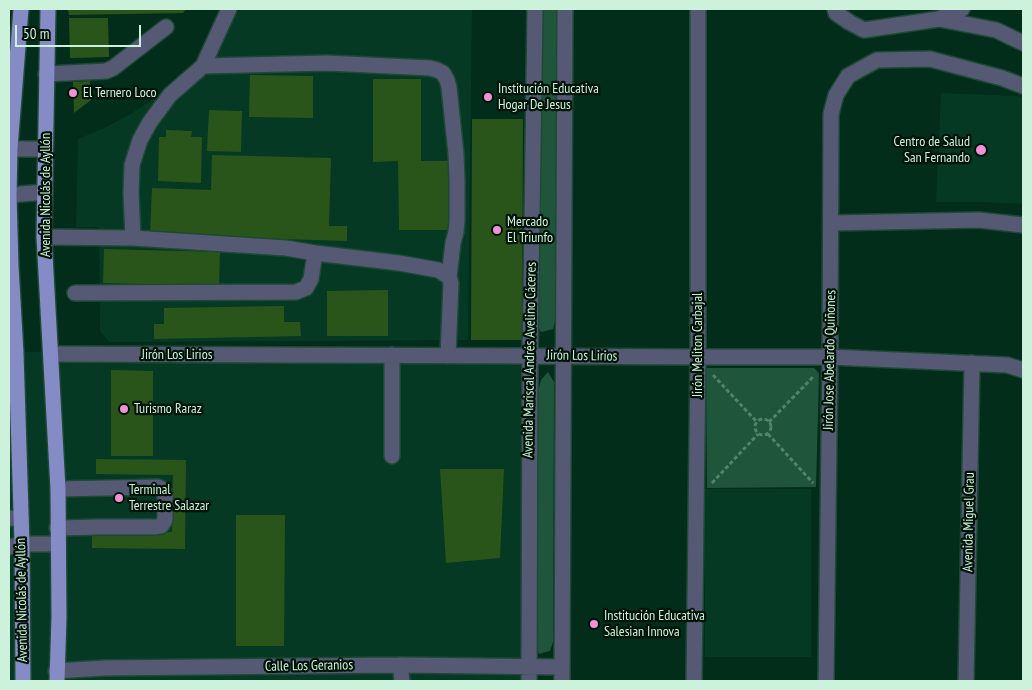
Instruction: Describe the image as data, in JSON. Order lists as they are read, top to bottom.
{
  "streets": {
    "main road": ["Avenida Nicolás de Ayllón"],
    "street": [
      "Jirón Meliton Carbajal",
      "Jirón Los Lirios",
      "Avenida Mariscal Andrés Avelino Cáceres",
      "Jirón Jose Abelardo Quiñones",
      "Avenida Miguel Grau",
      "Calle Los Geranios"
    ]
  },
  "crossings": [
    ["Avenida Nicolás de Ayllón", "Jirón Los Lirios"],
    ["Avenida Nicolás de Ayllón", "Calle Los Geranios"],
    ["Jirón Meliton Carbajal", "Jirón Los Lirios"],
    ["Jirón Los Lirios", "Avenida Mariscal Andrés Avelino Cáceres"],
    ["Jirón Los Lirios", "Jirón Jose Abelardo Quiñones"],
    ["Jirón Los Lirios", "Avenida Miguel Grau"],
    ["Avenida Mariscal Andrés Avelino Cáceres", "Calle Los Geranios"]
  ],
  "places": [
    "El Ternero Loco",
    "Institución Educativa Hogar De Jesus",
    "Centro de Salud San Fernando",
    "Mercado El Triunfo",
    "Turismo Raraz",
    "Terminal Terrestre Salazar",
    "Institución Educativa Salesian Innova"
  ],
  "scale_bar": "50 m"
}
